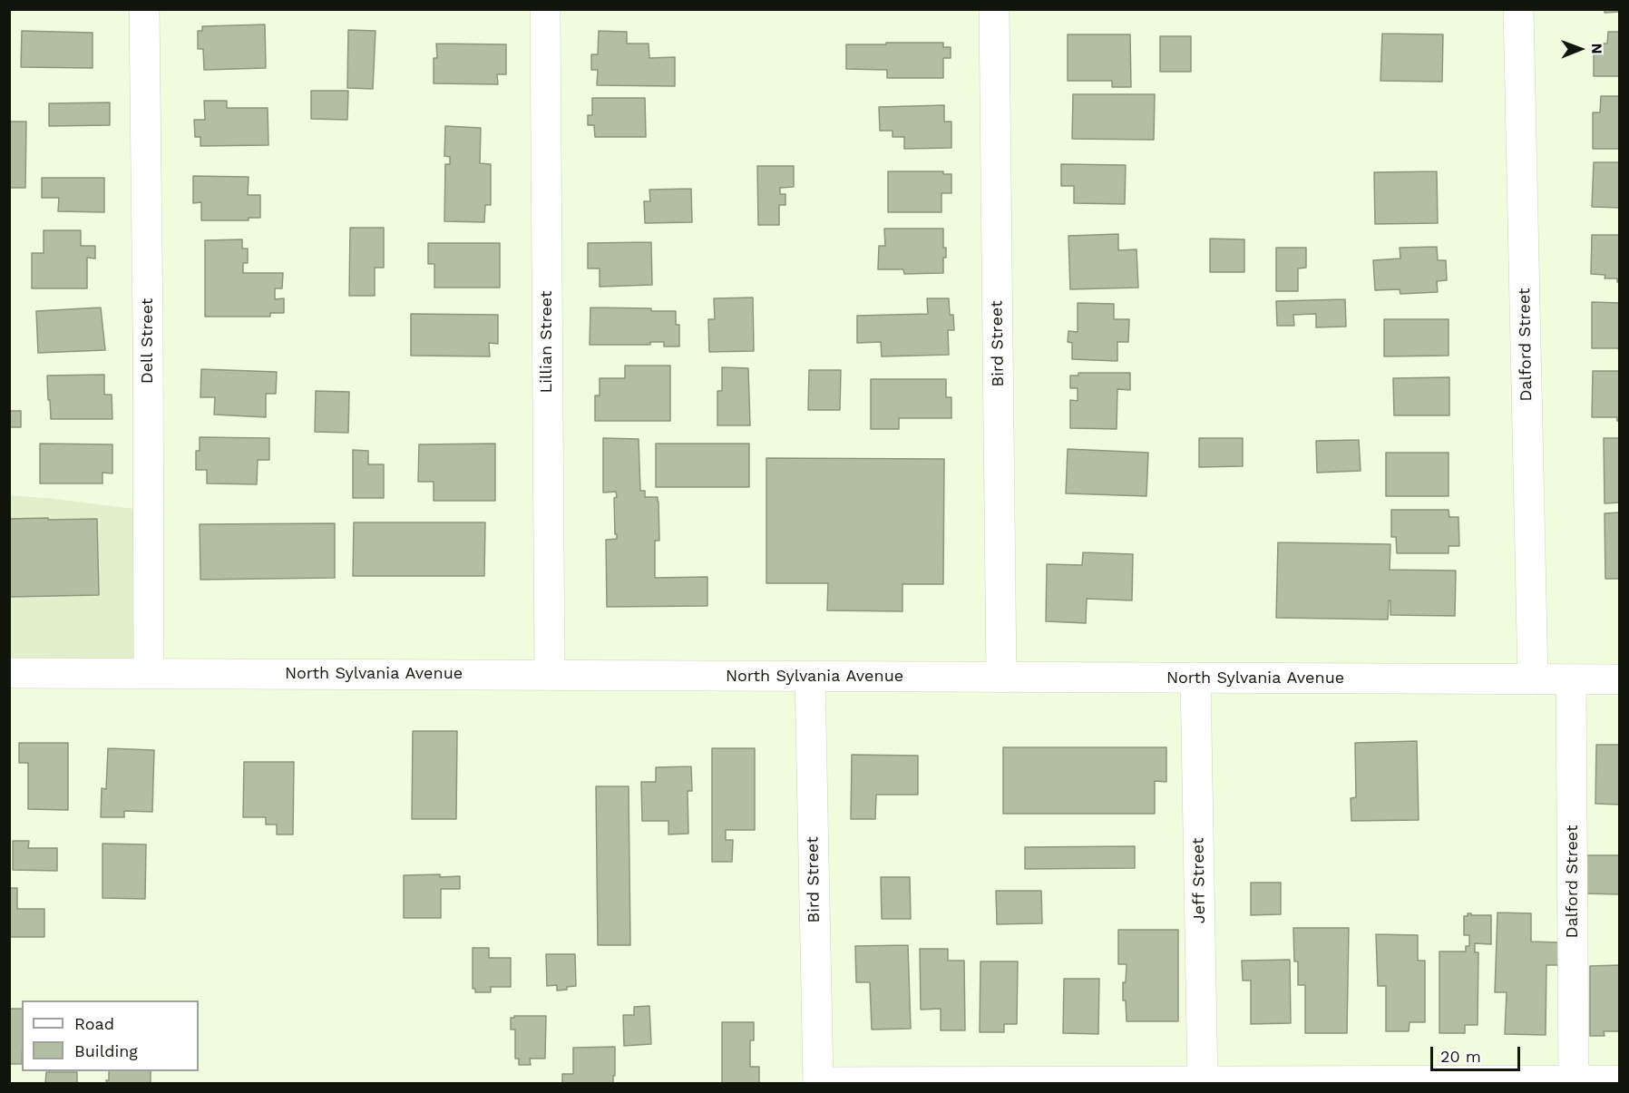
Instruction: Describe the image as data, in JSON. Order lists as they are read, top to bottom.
{
  "streets": {
    "street": [
      "Dell Street",
      "Lillian Street",
      "Bird Street",
      "Dalford Street",
      "North Sylvania Avenue",
      "Jeff Street"
    ]
  },
  "crossings": [
    ["Dell Street", "North Sylvania Avenue"],
    ["Lillian Street", "North Sylvania Avenue"],
    ["Bird Street", "North Sylvania Avenue"],
    ["Dalford Street", "North Sylvania Avenue"],
    ["North Sylvania Avenue", "Jeff Street"]
  ],
  "legend": ["Road", "Building"],
  "scale_bar": "20 m",
  "north": "right"
}
